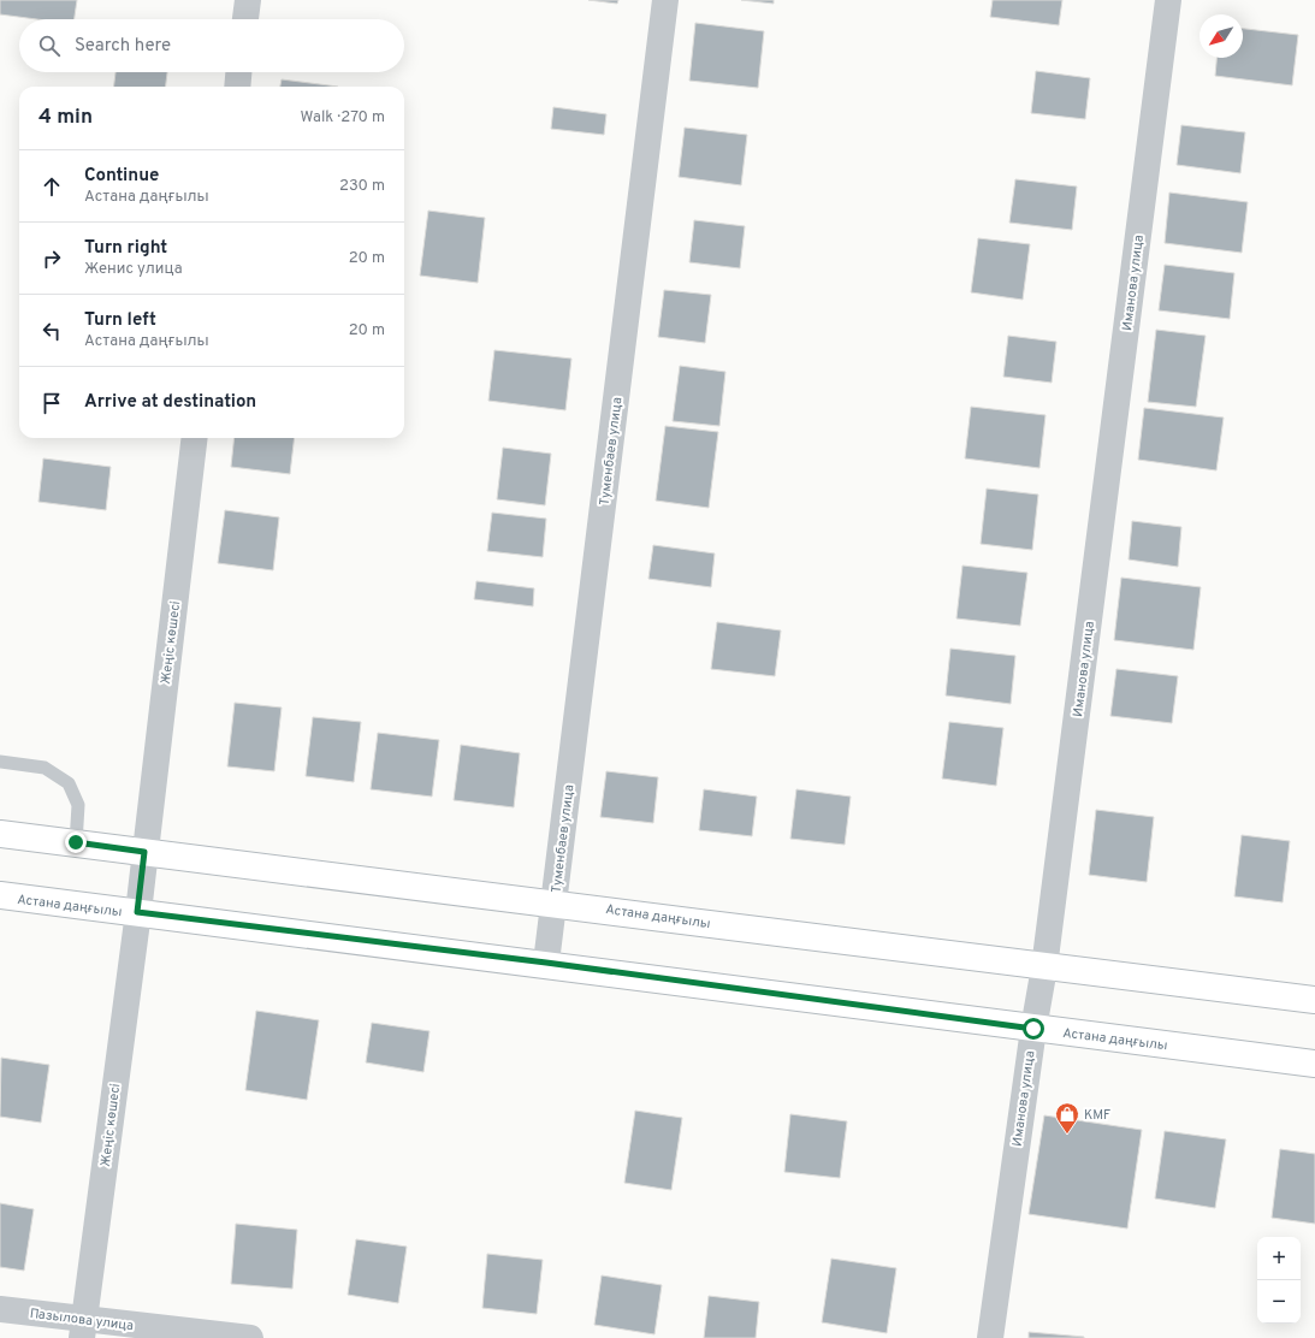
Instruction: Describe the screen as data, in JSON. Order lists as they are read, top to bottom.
{
  "streets": {
    "street": [
      "Иманова улица",
      "Туменбаев улица",
      "Жеңіс көшесі",
      "Астана даңғылы",
      "Пазылова улица"
    ]
  },
  "crossings": [
    ["Иманова улица", "Астана даңғылы"],
    ["Туменбаев улица", "Астана даңғылы"],
    ["Жеңіс көшесі", "Астана даңғылы"],
    ["Жеңіс көшесі", "Пазылова улица"]
  ],
  "places": {
    "shop": ["KMF"]
  },
  "north": "bottom left",
  "page": {
    "search": "Search here",
    "heading": ["4 min", "Walk · 270 m"],
    "list": [
      ["Continue", "Астана даңғылы", "230 m"],
      ["Turn right", "Женис улица", "20 m"],
      ["Turn left", "Астана даңғылы", "20 m"],
      "Arrive at destination"
    ],
    "map_buttons": ["+", "−"]
  }
}
